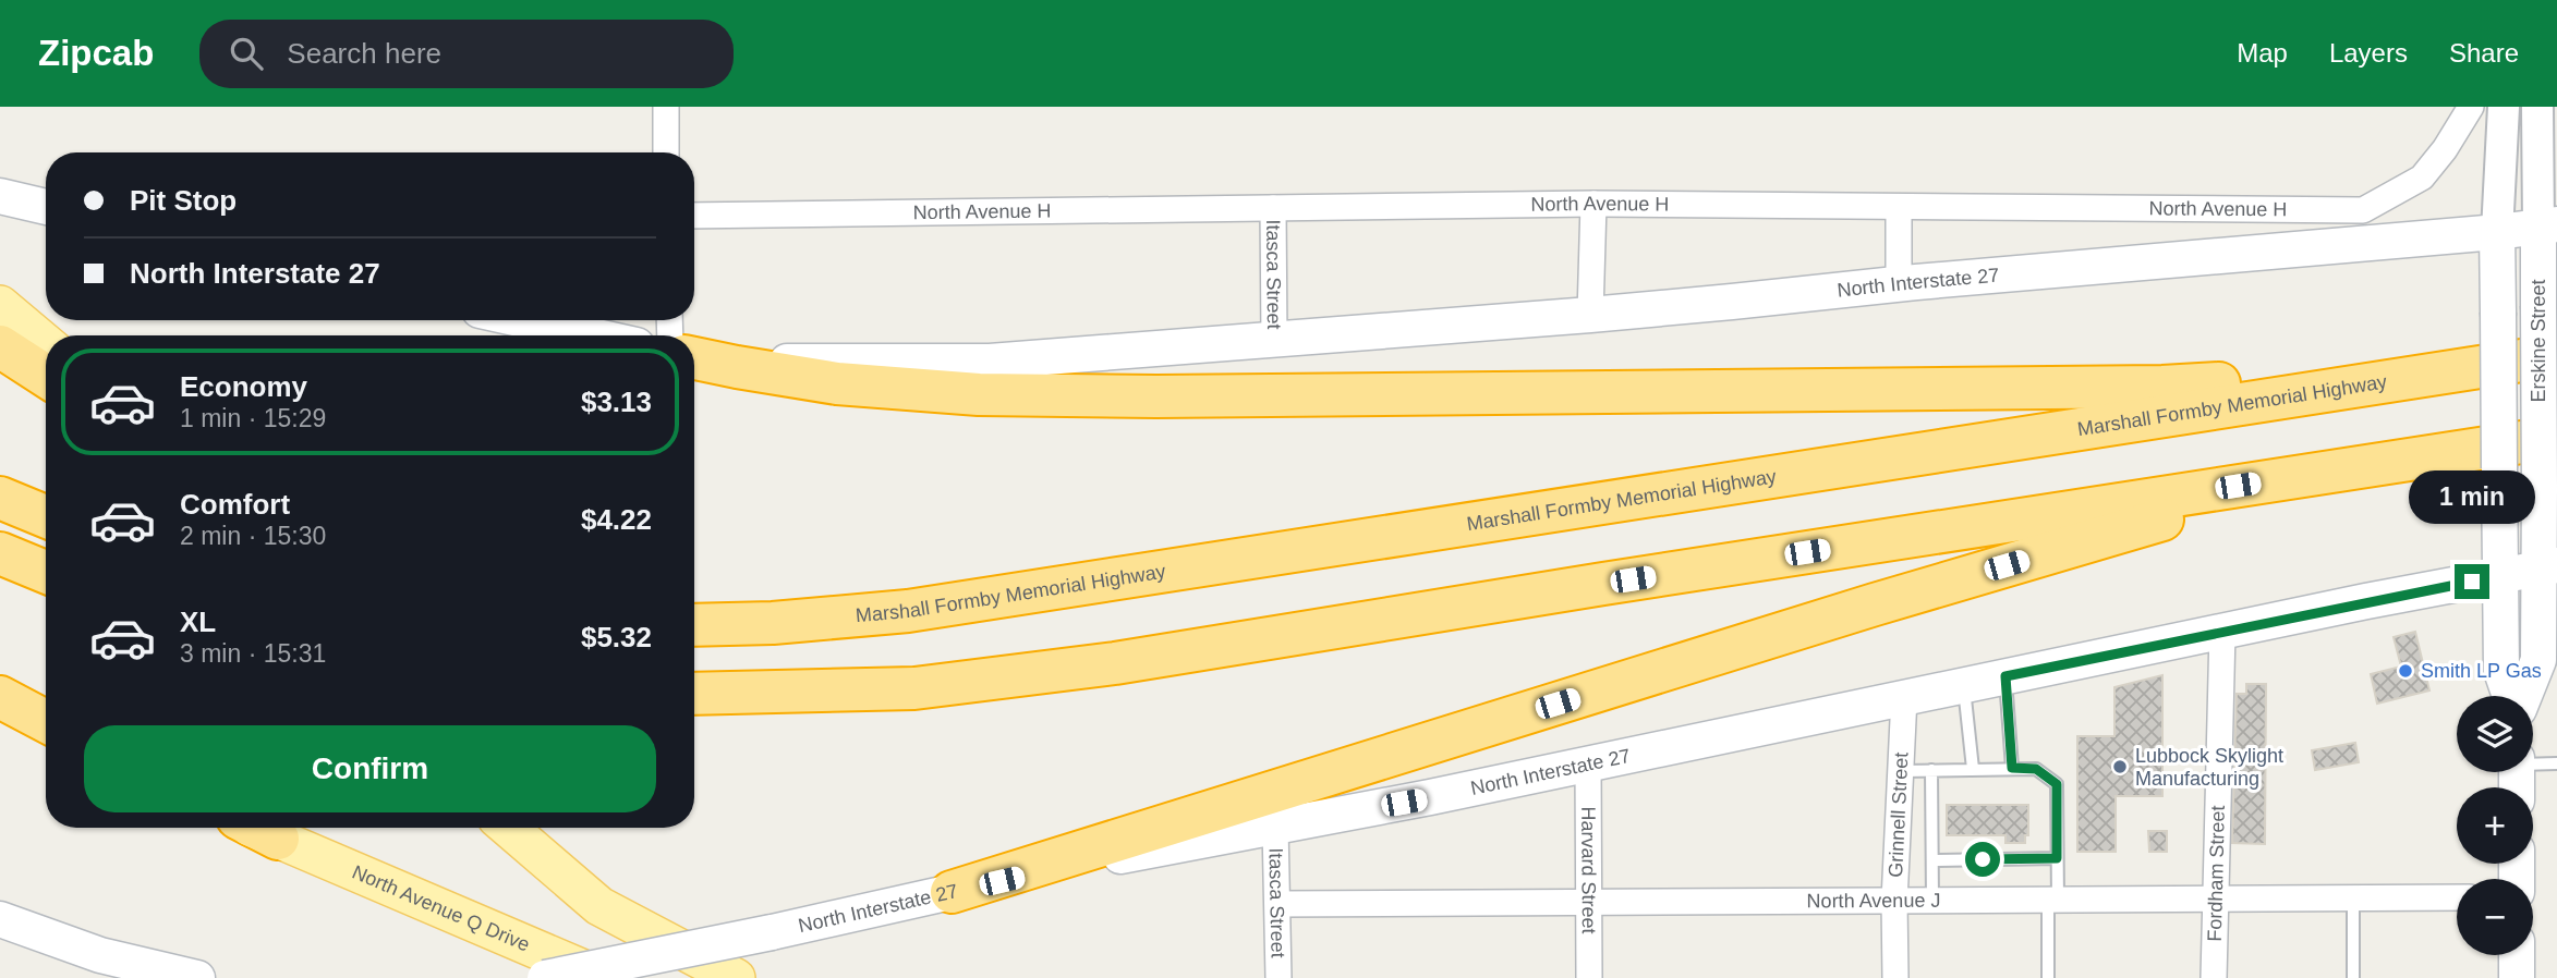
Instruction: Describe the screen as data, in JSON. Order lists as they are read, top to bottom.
{
  "streets": {
    "highway": ["Marshall Formby Memorial Highway"],
    "main road": ["North Interstate 27", "Erskine Street", "North Avenue Q Drive"],
    "street": [
      "North Avenue H",
      "Itasca Street",
      "Grinnell Street",
      "Harvard Street",
      "Fordham Street",
      "North Avenue J"
    ]
  },
  "crossings": [
    ["North Avenue H", "Itasca Street"],
    ["Itasca Street", "North Interstate 27"],
    ["Itasca Street", "North Avenue J"],
    ["North Interstate 27", "Erskine Street"],
    ["North Interstate 27", "Grinnell Street"],
    ["North Interstate 27", "Harvard Street"],
    ["North Interstate 27", "Fordham Street"],
    ["Grinnell Street", "North Avenue J"],
    ["Harvard Street", "North Avenue J"],
    ["Fordham Street", "North Avenue J"]
  ],
  "places": ["Smith LP Gas", "Lubbock Skylight Manufacturing"],
  "page": {
    "header": "Zipcab",
    "search": "Search here",
    "nav": ["Map", "Layers", "Share"],
    "banner": ["Pit Stop", "North Interstate 27"],
    "list": [
      {
        "name": "Economy",
        "note": "1 min · 15:29",
        "value": "$3.13"
      },
      {
        "name": "Comfort",
        "note": "2 min · 15:30",
        "value": "$4.22"
      },
      {
        "name": "XL",
        "note": "3 min · 15:31",
        "value": "$5.32"
      }
    ],
    "bubble": "1 min",
    "map_buttons": ["+", "−"],
    "buttons": "Confirm"
  }
}
